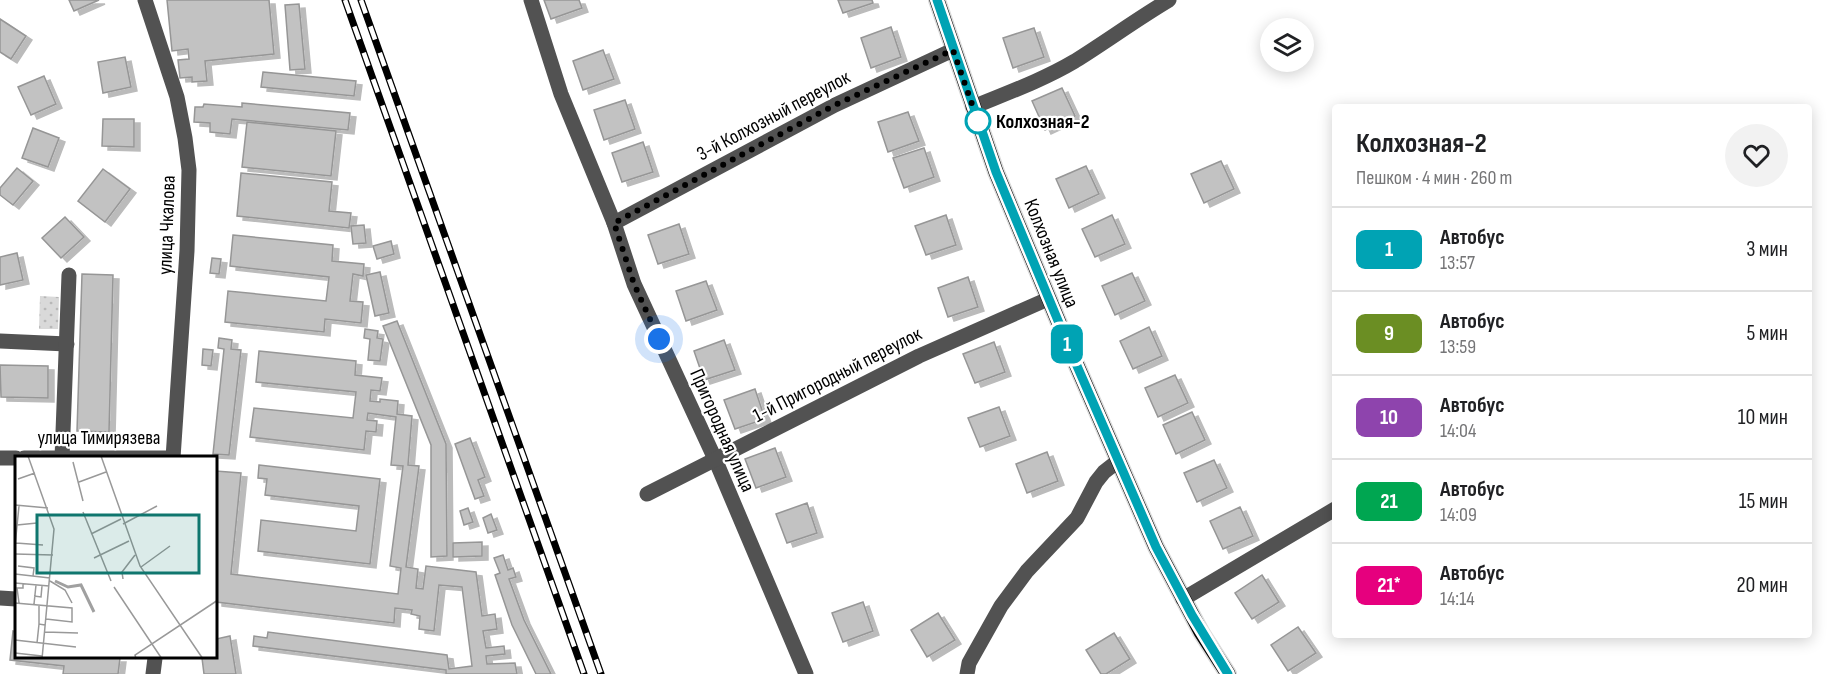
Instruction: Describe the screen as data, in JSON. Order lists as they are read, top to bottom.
{
  "streets": {
    "main road": ["Колхозная улица"],
    "street": [
      "3-й Колхозный переулок",
      "улица Чкалова",
      "1-й Пригородный переулок",
      "Пригородная улица"
    ]
  },
  "crossings": [
    ["3-й Колхозный переулок", "Колхозная улица"],
    ["3-й Колхозный переулок", "Пригородная улица"],
    ["Колхозная улица", "1-й Пригородный переулок"],
    ["1-й Пригородный переулок", "Пригородная улица"]
  ],
  "places": ["Колхозная-2"],
  "lines": ["bus line 1"],
  "page": {
    "on_map": "1",
    "heading": ["Колхозная-2", "Пешком · 4 мин · 260 m"],
    "list": [
      {
        "mark": "1",
        "name": "Автобус",
        "note": "13:57",
        "value": "3 мин"
      },
      {
        "mark": "9",
        "name": "Автобус",
        "note": "13:59",
        "value": "5 мин"
      },
      {
        "mark": "10",
        "name": "Автобус",
        "note": "14:04",
        "value": "10 мин"
      },
      {
        "mark": "21",
        "name": "Автобус",
        "note": "14:09",
        "value": "15 мин"
      },
      {
        "mark": "21*",
        "name": "Автобус",
        "note": "14:14",
        "value": "20 мин"
      }
    ]
  }
}
